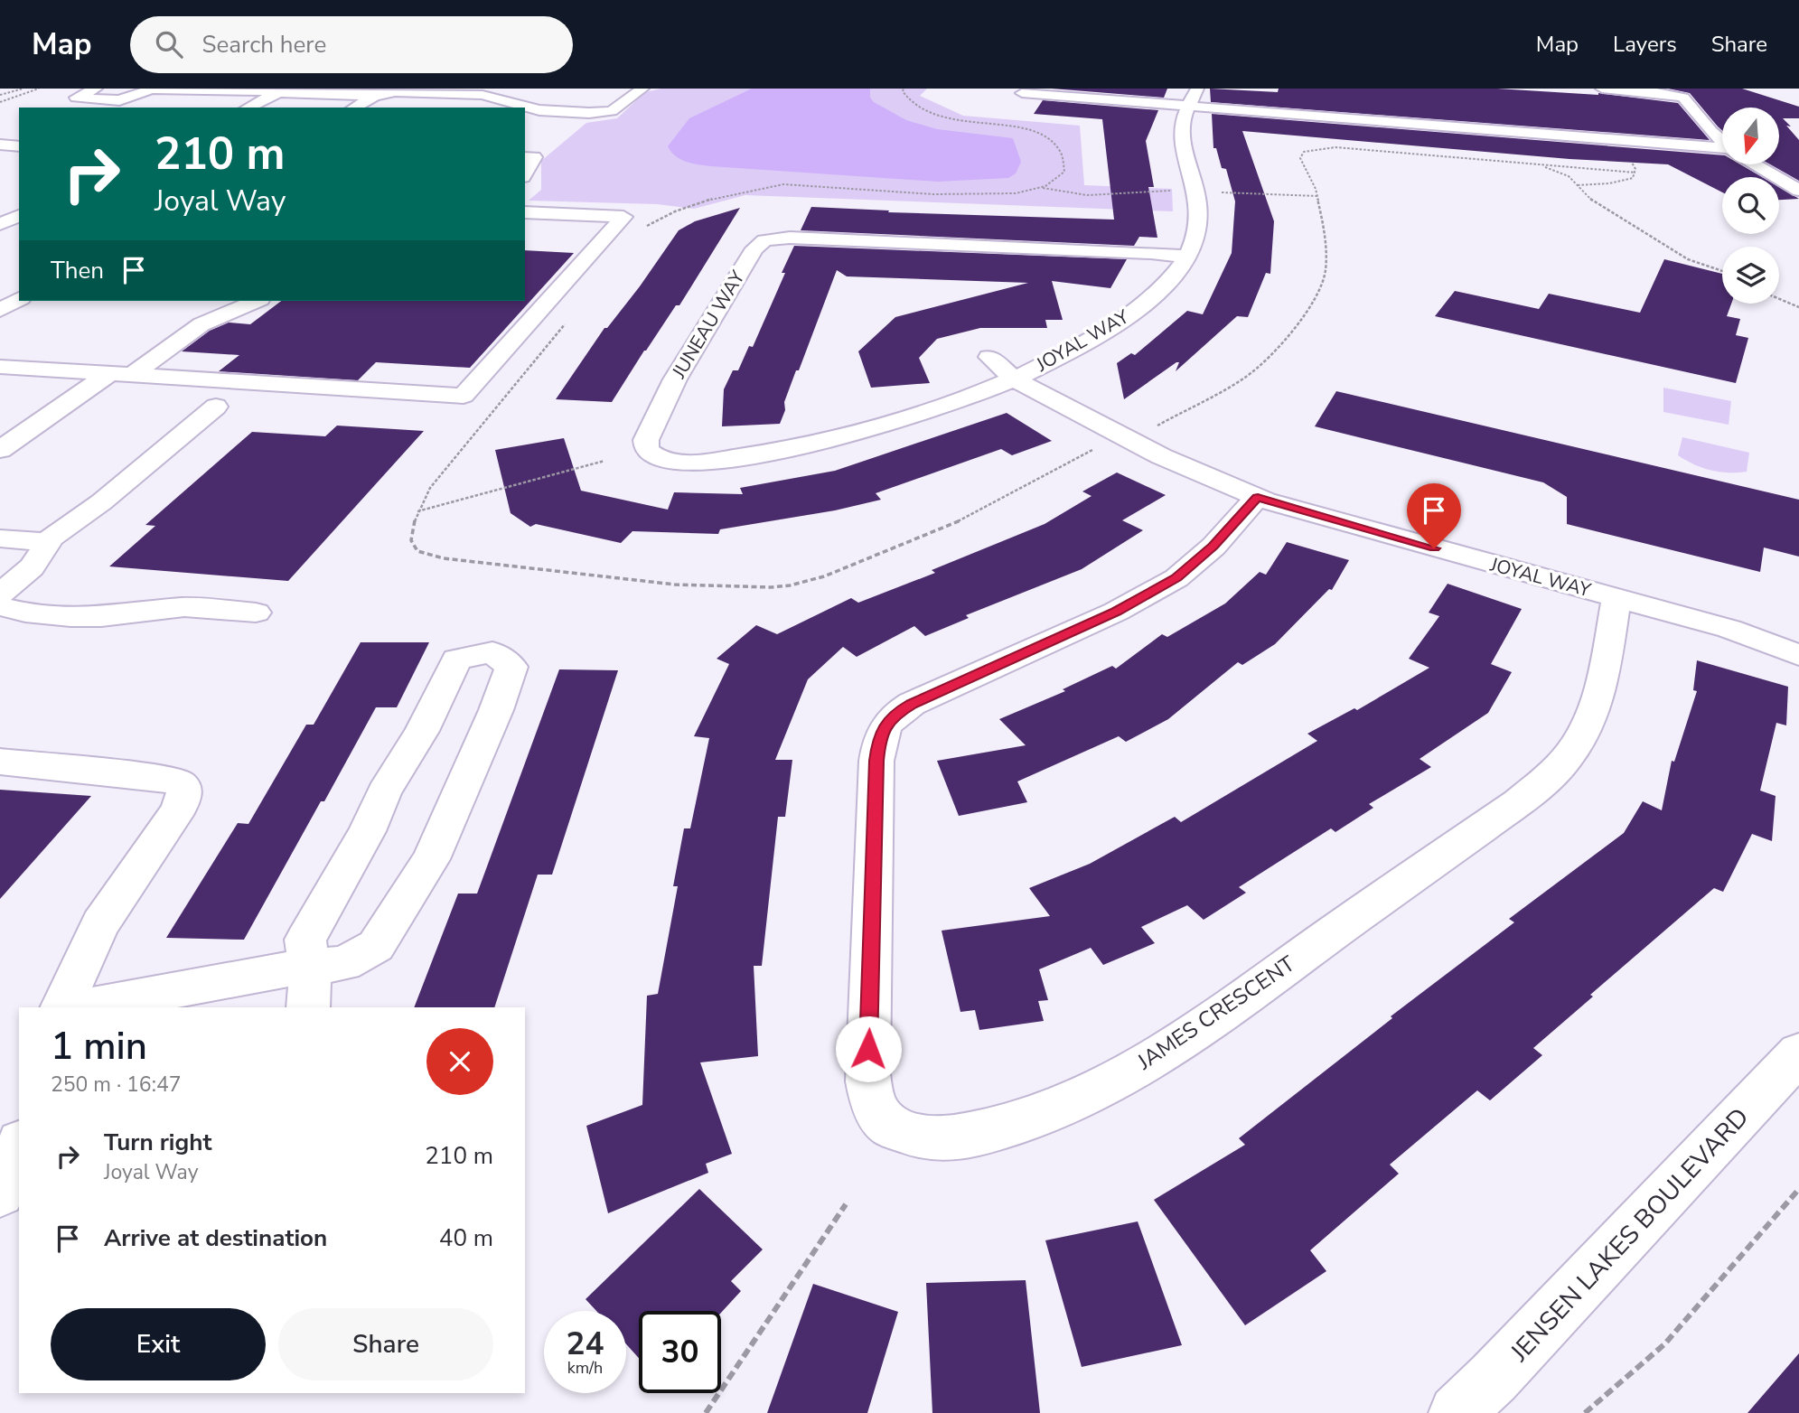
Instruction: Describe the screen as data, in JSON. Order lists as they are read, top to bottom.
{
  "streets": {
    "street": [
      "JUNEAU WAY",
      "JOYAL WAY",
      "JAMES CRESCENT",
      "JENSEN LAKES BOULEVARD"
    ]
  },
  "crossings": [
    ["JUNEAU WAY", "JOYAL WAY"],
    ["JOYAL WAY", "JAMES CRESCENT"]
  ],
  "north": "bottom",
  "page": {
    "header": "Map",
    "search": "Search here",
    "nav": ["Map", "Layers", "Share"],
    "turn": ["210 m", "Joyal Way"],
    "then": "Then",
    "heading": ["1 min", "250 m · 16:47"],
    "list": [
      {
        "name": "Turn right",
        "note": "Joyal Way",
        "value": "210 m"
      },
      {
        "name": "Arrive at destination",
        "value": "40 m"
      }
    ],
    "buttons": ["Exit", "Share"],
    "speed": "24 km/h",
    "limit": "30"
  }
}
